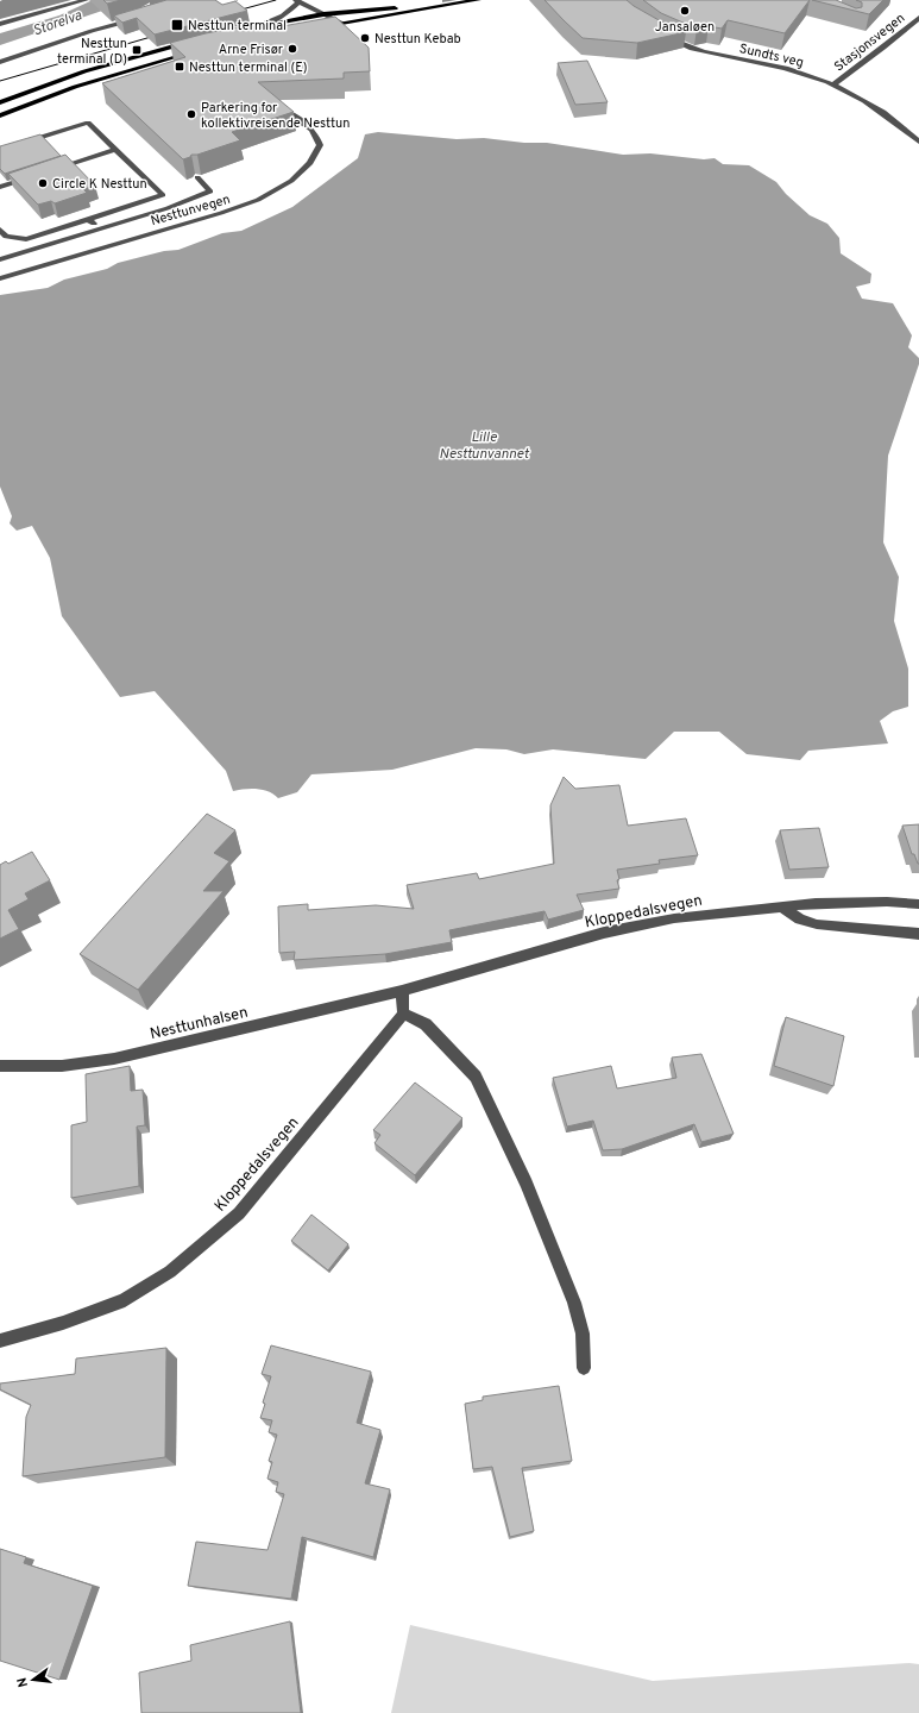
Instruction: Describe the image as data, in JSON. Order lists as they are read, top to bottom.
{
  "streets": {
    "street": [
      "Stasjonsvegen",
      "Sundts veg",
      "Nesttunvegen",
      "Kloppedalsvegen",
      "Nesttunhalsen"
    ]
  },
  "crossings": [
    ["Stasjonsvegen", "Sundts veg"],
    ["Kloppedalsvegen", "Nesttunhalsen"]
  ],
  "water": ["Storelva", "Lille Nesttunvannet"],
  "places": {
    "other": [
      "Jansaløen",
      "Nesttun Kebab",
      "Arne Frisør",
      "Parkering for kollektivreisende Nesttun",
      "Circle K Nesttun"
    ],
    "transit": ["Nesttun terminal", "Nesttun terminal (D)", "Nesttun terminal (E)"]
  },
  "north": "left"
}
